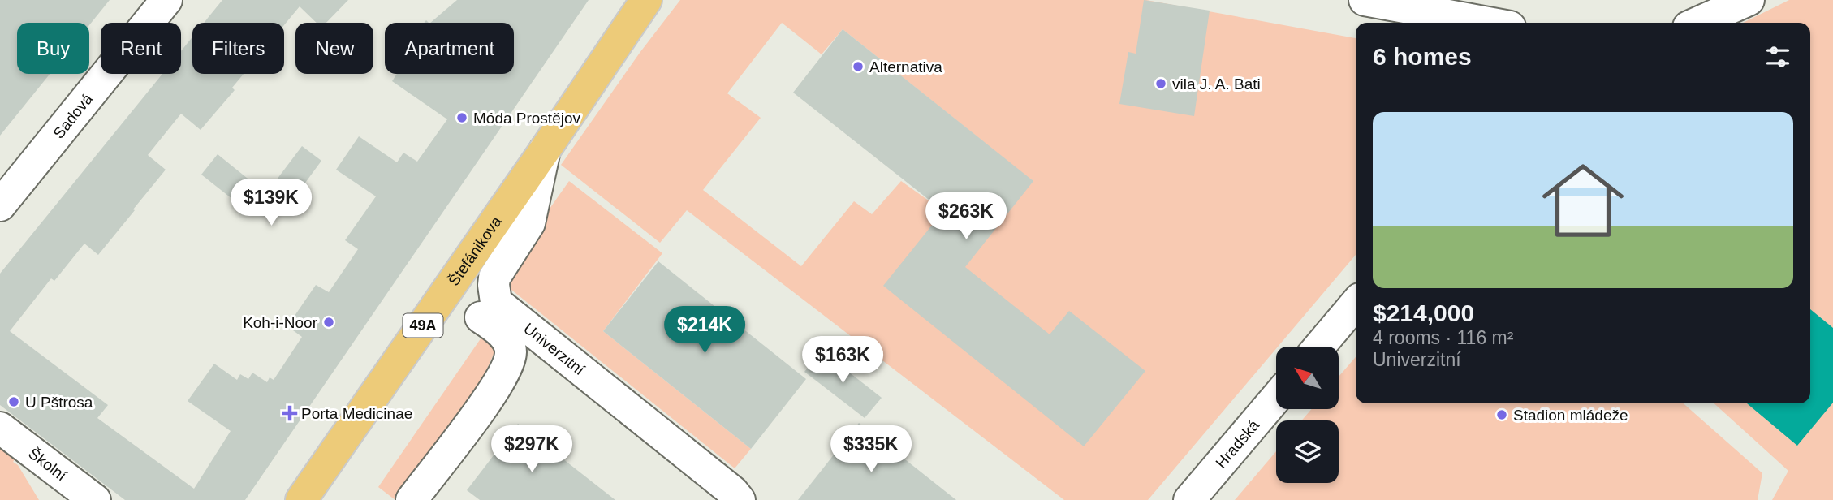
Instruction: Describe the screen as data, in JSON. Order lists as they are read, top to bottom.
{
  "streets": {
    "main road": ["Štefánikova", "49A"],
    "street": [
      "Sadová",
      "Univerzitní",
      "Hradská",
      "Školní"
    ]
  },
  "crossings": [
    ["Štefánikova", "Univerzitní"]
  ],
  "places": {
    "other": [
      "Alternativa",
      "vila J. A. Bati",
      "Móda Prostějov",
      "Koh-i-Noor",
      "U Pštrosa",
      "Stadion mládeže"
    ],
    "health": ["Porta Medicinae"]
  },
  "north": "top left",
  "page": {
    "chip": [
      "Buy",
      "Rent",
      "Filters",
      "New",
      "Apartment"
    ],
    "heading": "6 homes",
    "list": [
      {
        "name": "$214,000",
        "note": "4 rooms · 116 m² · Univerzitní"
      }
    ],
    "price": [
      "$139K",
      "$263K",
      "$214K",
      "$163K",
      "$297K",
      "$335K"
    ]
  }
}
